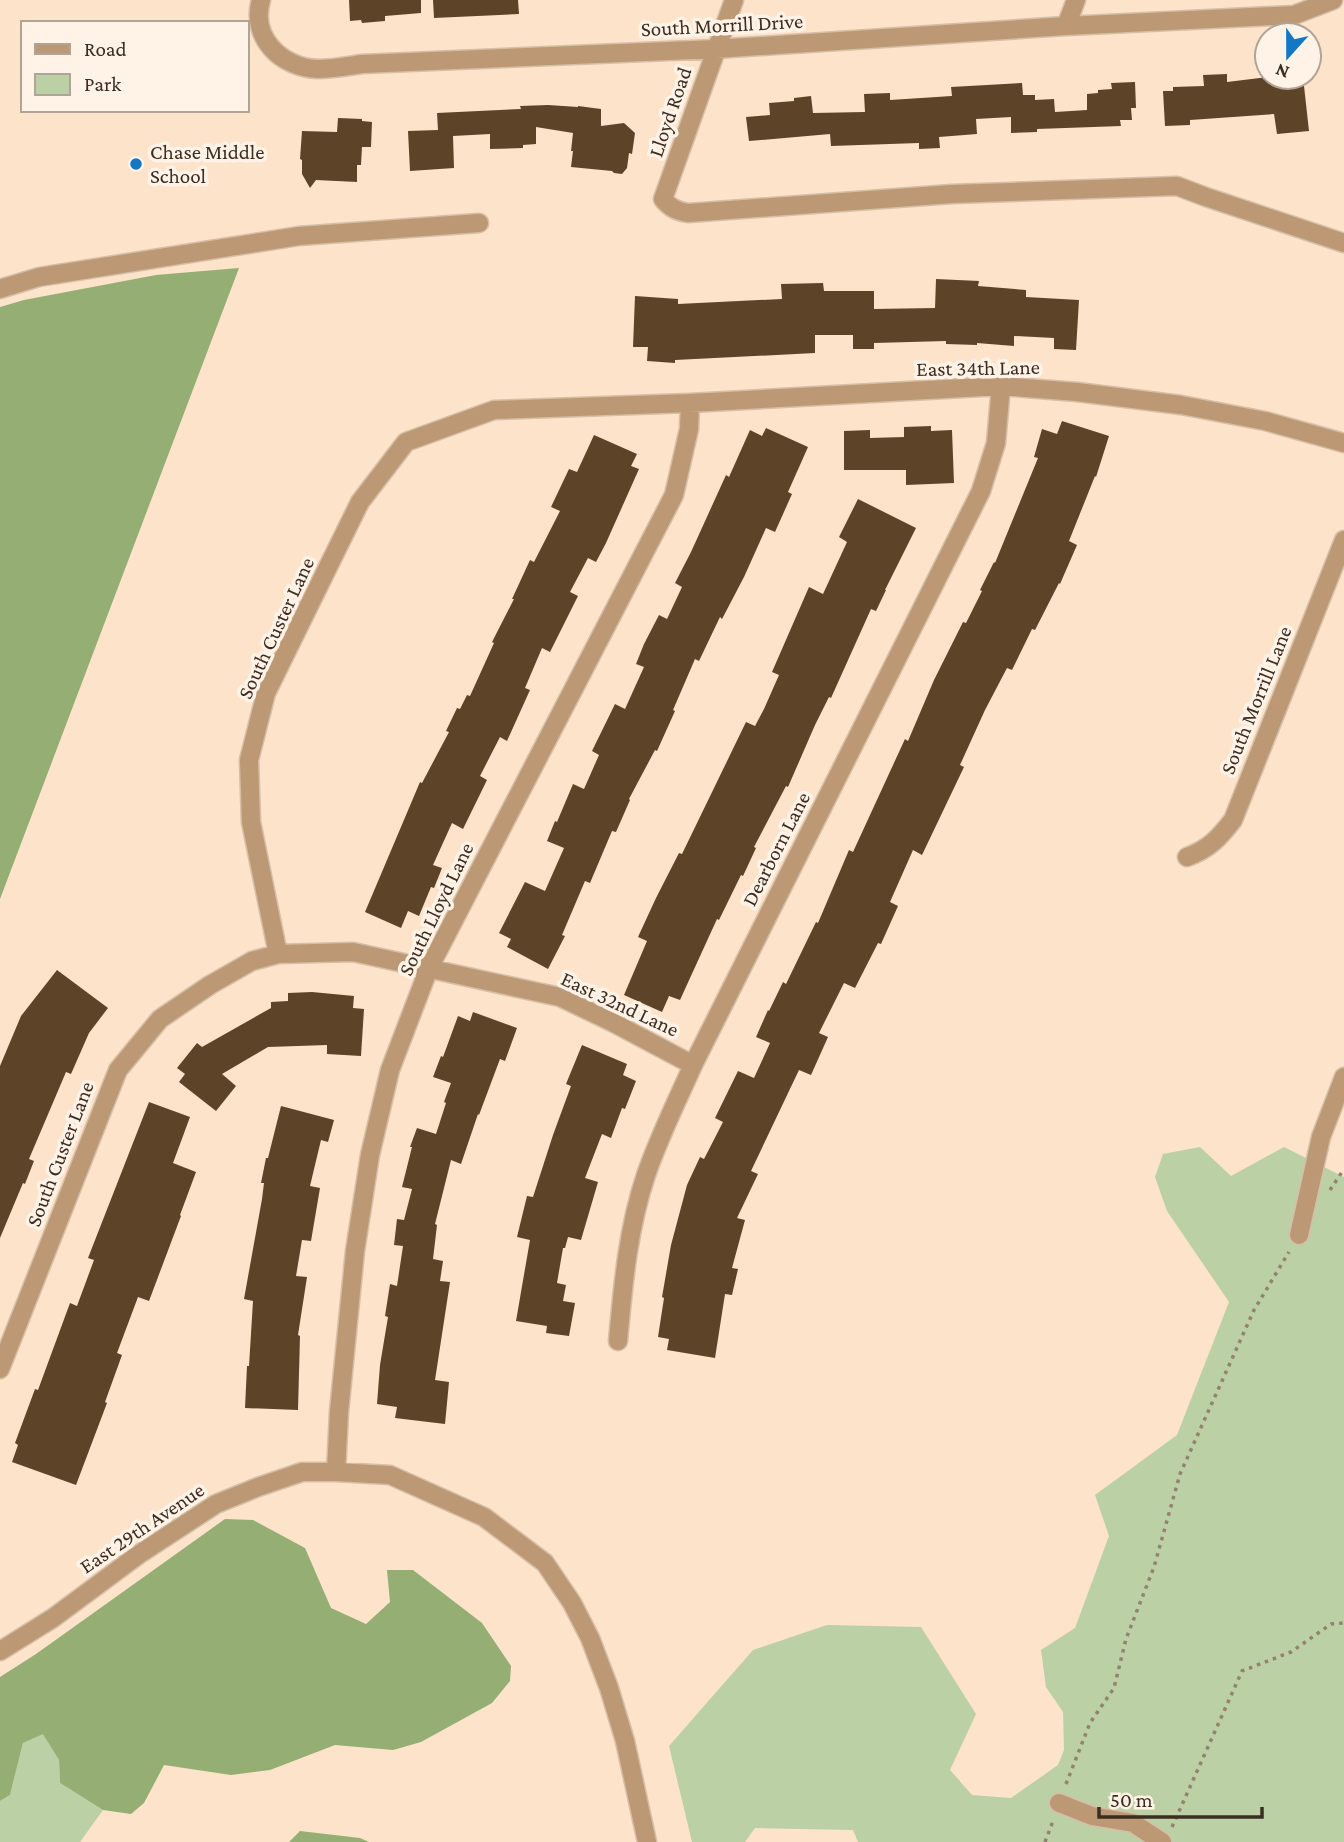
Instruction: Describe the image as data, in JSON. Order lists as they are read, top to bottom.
{
  "streets": {
    "street": [
      "South Morrill Drive",
      "Lloyd Road",
      "East 34th Lane",
      "South Custer Lane",
      "South Morrill Lane",
      "Dearborn Lane",
      "South Lloyd Lane",
      "East 32nd Lane",
      "East 29th Avenue"
    ]
  },
  "crossings": [
    ["South Morrill Drive", "Lloyd Road"],
    ["East 34th Lane", "South Custer Lane"],
    ["East 34th Lane", "Dearborn Lane"],
    ["East 34th Lane", "South Lloyd Lane"],
    ["South Custer Lane", "East 32nd Lane"],
    ["Dearborn Lane", "East 32nd Lane"],
    ["South Lloyd Lane", "East 32nd Lane"],
    ["South Lloyd Lane", "East 29th Avenue"]
  ],
  "places": ["Chase Middle School"],
  "legend": ["Road", "Park"],
  "scale_bar": "50 m",
  "north": "bottom"
}
